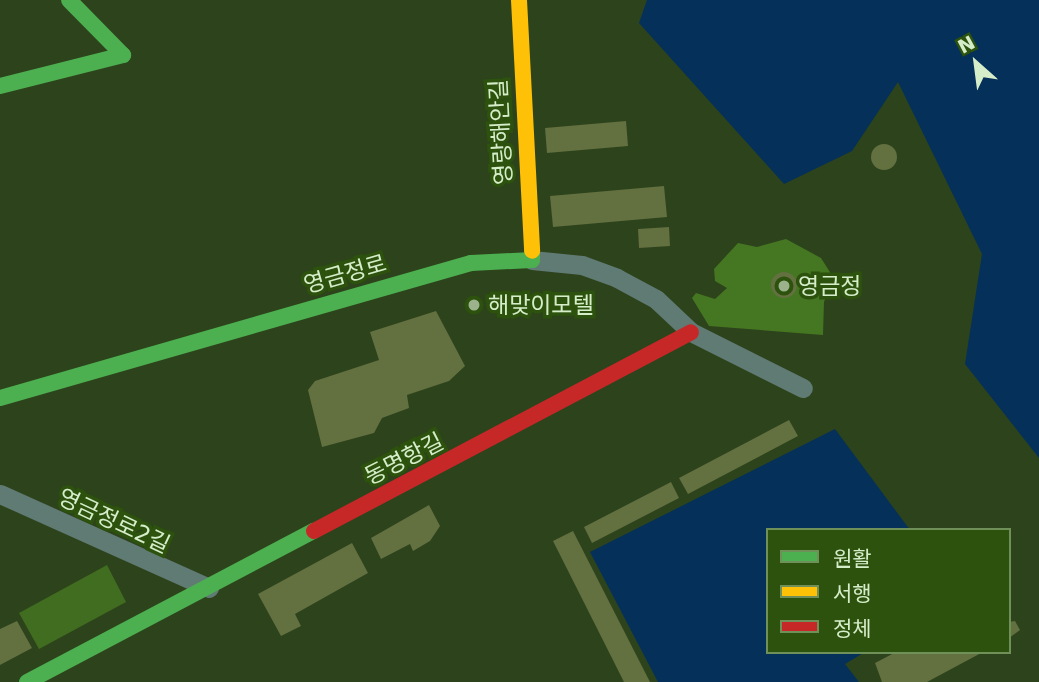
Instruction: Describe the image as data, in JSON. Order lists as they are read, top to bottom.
{
  "streets": {
    "street": [
      "영랑해안길",
      "영금정로",
      "동명항길",
      "영금정로2길"
    ]
  },
  "crossings": [
    ["영랑해안길", "영금정로"],
    ["영금정로", "동명항길"],
    ["동명항길", "영금정로2길"]
  ],
  "places": ["영금정", "해맞이모텔"],
  "legend": ["원활", "서행", "정체"],
  "north": "top left"
}
